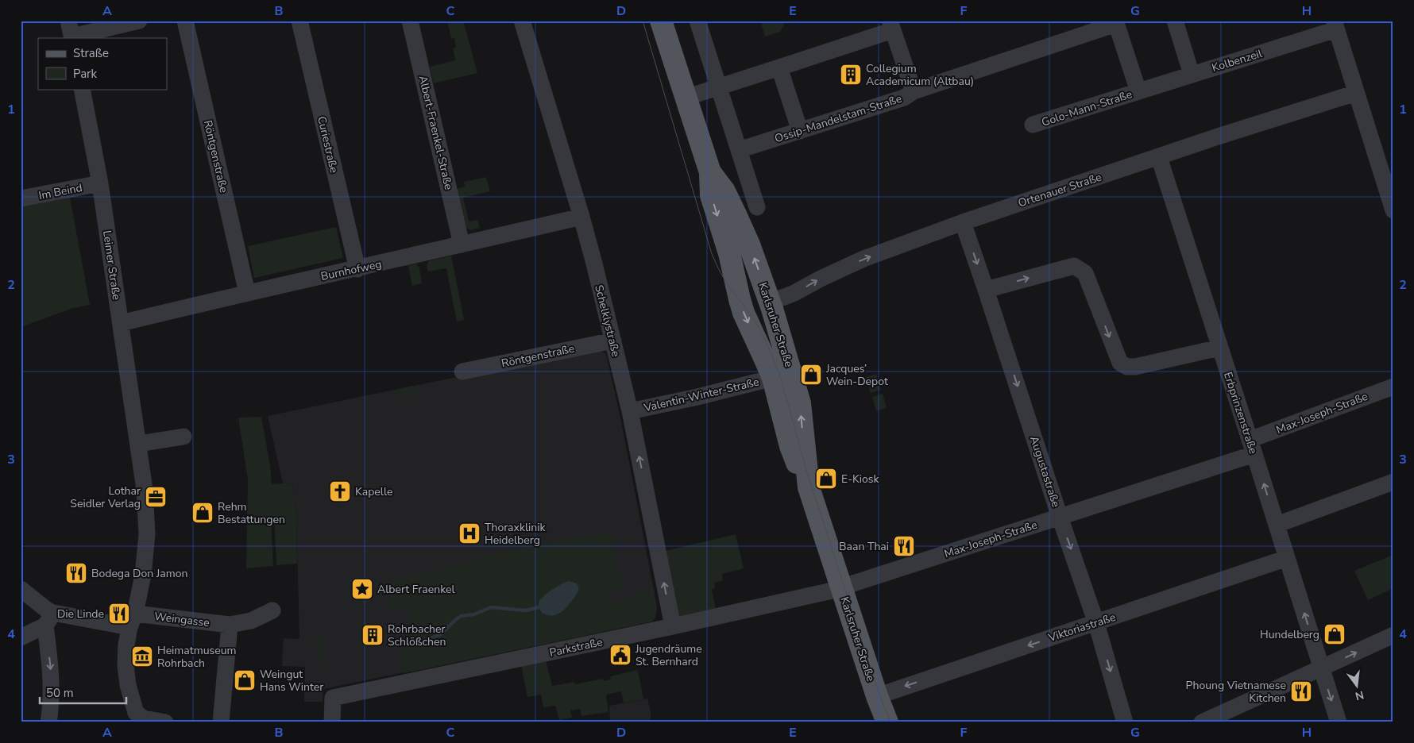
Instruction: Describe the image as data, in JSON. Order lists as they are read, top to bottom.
{
  "streets": {
    "main road": ["Karlsruher Straße"],
    "street": [
      "Kolbenzeil",
      "Golo-Mann-Straße",
      "Ossip-Mandelstam-Straße",
      "Albert-Fraenkel-Straße",
      "Curiestraße",
      "Röntgenstraße",
      "Ortenauer Straße",
      "Im Beind",
      "Leimer Straße",
      "Burnhofweg",
      "Schelklystraße",
      "Valentin-Winter-Straße",
      "Erbprinzenstraße",
      "Max-Joseph-Straße",
      "Augustastraße",
      "Weingasse",
      "Viktoriastraße",
      "Parkstraße"
    ]
  },
  "crossings": [
    ["Kolbenzeil", "Golo-Mann-Straße"],
    ["Kolbenzeil", "Ortenauer Straße"],
    ["Golo-Mann-Straße", "Ossip-Mandelstam-Straße"],
    ["Albert-Fraenkel-Straße", "Burnhofweg"],
    ["Curiestraße", "Burnhofweg"],
    ["Röntgenstraße", "Burnhofweg"],
    ["Röntgenstraße", "Schelklystraße"],
    ["Ortenauer Straße", "Karlsruher Straße"],
    ["Ortenauer Straße", "Erbprinzenstraße"],
    ["Ortenauer Straße", "Augustastraße"],
    ["Im Beind", "Leimer Straße"],
    ["Leimer Straße", "Burnhofweg"],
    ["Leimer Straße", "Weingasse"],
    ["Burnhofweg", "Schelklystraße"],
    ["Schelklystraße", "Valentin-Winter-Straße"],
    ["Schelklystraße", "Parkstraße"],
    ["Karlsruher Straße", "Valentin-Winter-Straße"],
    ["Karlsruher Straße", "Max-Joseph-Straße"],
    ["Karlsruher Straße", "Viktoriastraße"],
    ["Karlsruher Straße", "Parkstraße"],
    ["Erbprinzenstraße", "Max-Joseph-Straße"],
    ["Erbprinzenstraße", "Viktoriastraße"],
    ["Max-Joseph-Straße", "Augustastraße"],
    ["Max-Joseph-Straße", "Parkstraße"],
    ["Augustastraße", "Viktoriastraße"]
  ],
  "one_way": ["Schelklystraße", "Augustastraße", "Viktoriastraße"],
  "places": {
    "building": ["Collegium Academicum (Altbau)", "Rohrbacher Schlößchen"],
    "shop": [
      "Jacques’ Wein-Depot",
      "E-Kiosk",
      "Rehm Bestattungen",
      "Hundelberg",
      "Weingut Hans Winter"
    ],
    "church": ["Kapelle"],
    "office": ["Lothar Seidler Verlag"],
    "hospital": ["Thoraxklinik Heidelberg"],
    "restaurant": [
      "Baan Thai",
      "Bodega Don Jamon",
      "Die Linde",
      "Phoung Vietnamese Kitchen"
    ],
    "place": ["Albert Fraenkel"],
    "public building": ["Jugendräume St. Bernhard"],
    "museum": ["Heimatmuseum Rohrbach"]
  },
  "legend": ["Straße", "Park"],
  "scale_bar": "50 m",
  "north": "bottom",
  "grid": {
    "columns": [
      "A",
      "B",
      "C",
      "D",
      "E",
      "F",
      "G",
      "H"
    ],
    "rows": [
      "1",
      "2",
      "3",
      "4"
    ]
  }
}
